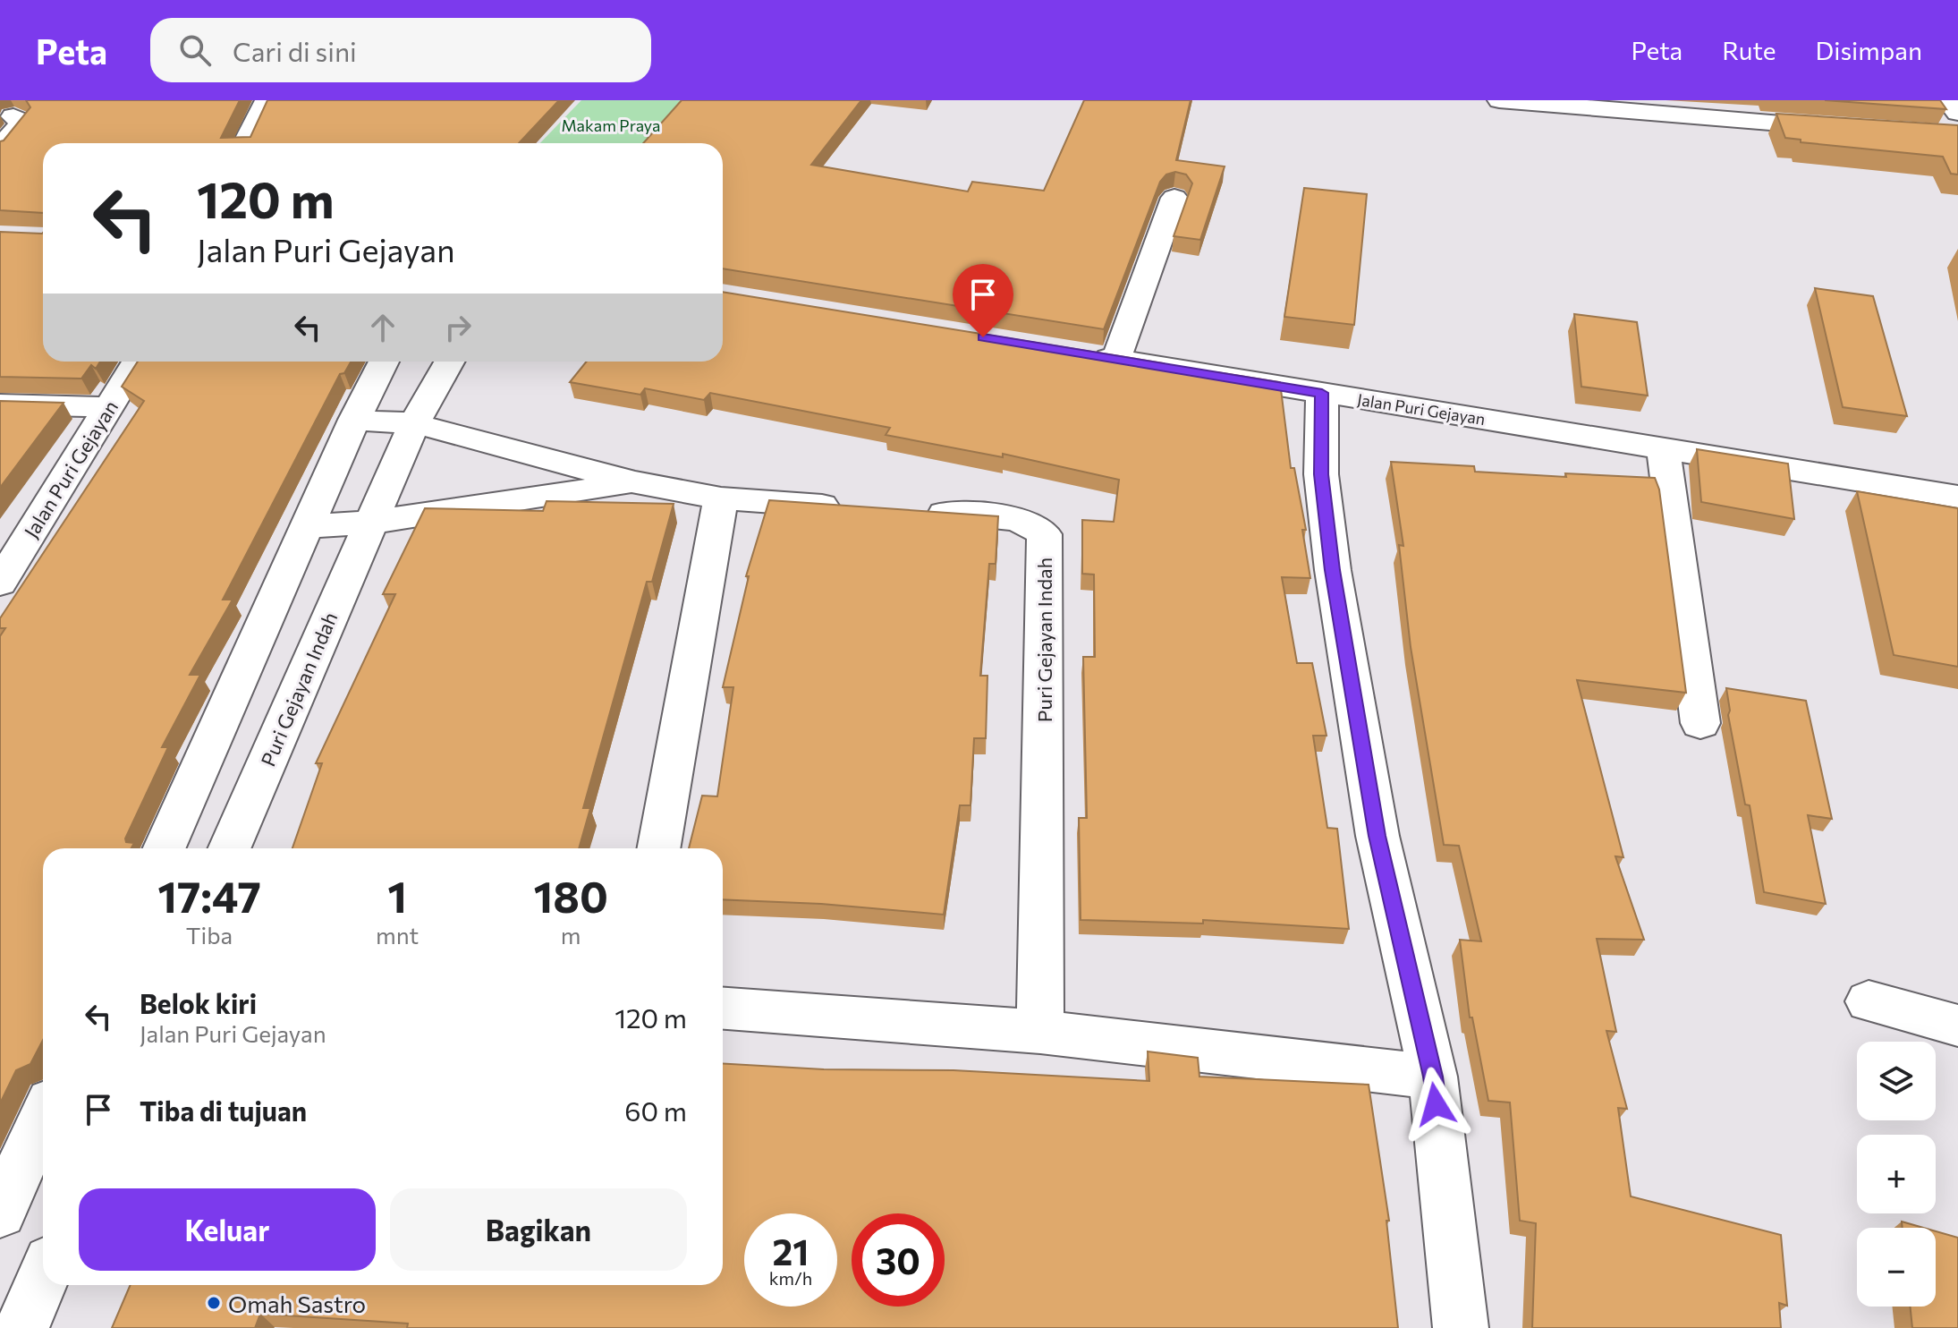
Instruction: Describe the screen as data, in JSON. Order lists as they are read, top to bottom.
{
  "streets": {
    "street": ["Jalan Puri Gejayan", "Puri Gejayan Indah"]
  },
  "parks": ["Makam Praya"],
  "places": ["Omah Sastro"],
  "page": {
    "header": "Peta",
    "search": "Cari di sini",
    "nav": ["Peta", "Rute", "Disimpan"],
    "turn": ["120 m", "Jalan Puri Gejayan"],
    "eta": [
      "17:47",
      "Tiba",
      "1",
      "mnt",
      "180",
      "m"
    ],
    "list": [
      {
        "name": "Belok kiri",
        "note": "Jalan Puri Gejayan",
        "value": "120 m"
      },
      {
        "name": "Tiba di tujuan",
        "value": "60 m"
      }
    ],
    "map_buttons": ["+", "−"],
    "buttons": ["Keluar", "Bagikan"],
    "speed": "21 km/h",
    "limit": "30"
  }
}
